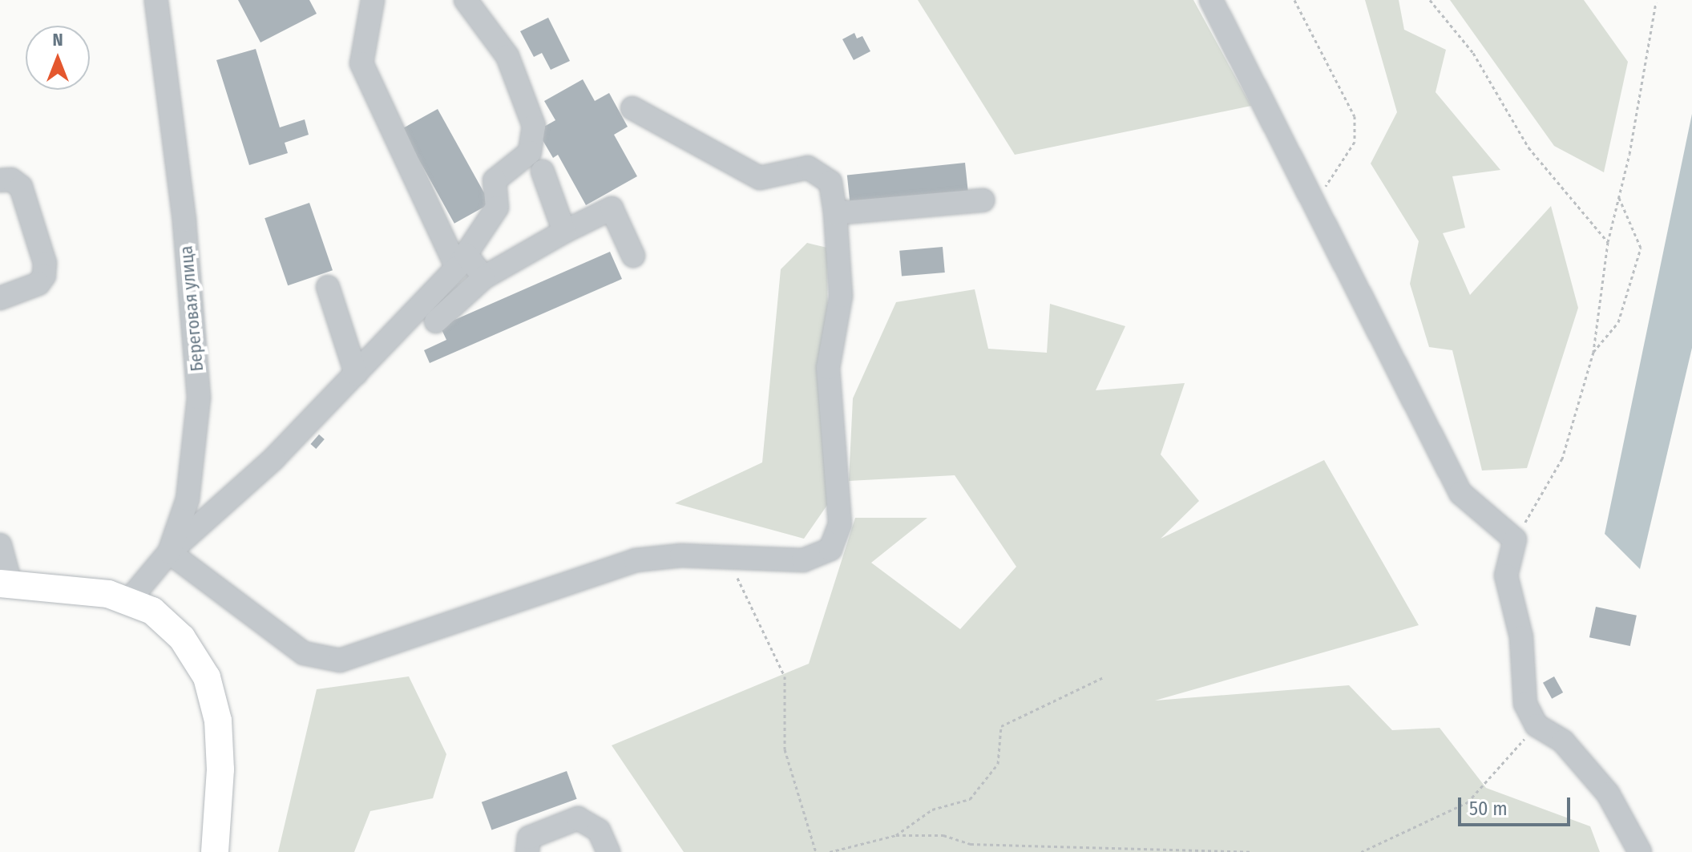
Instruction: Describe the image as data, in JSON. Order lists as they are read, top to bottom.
{
  "streets": {
    "street": ["Береговая улица"]
  },
  "scale_bar": "50 m",
  "north": "top"
}
